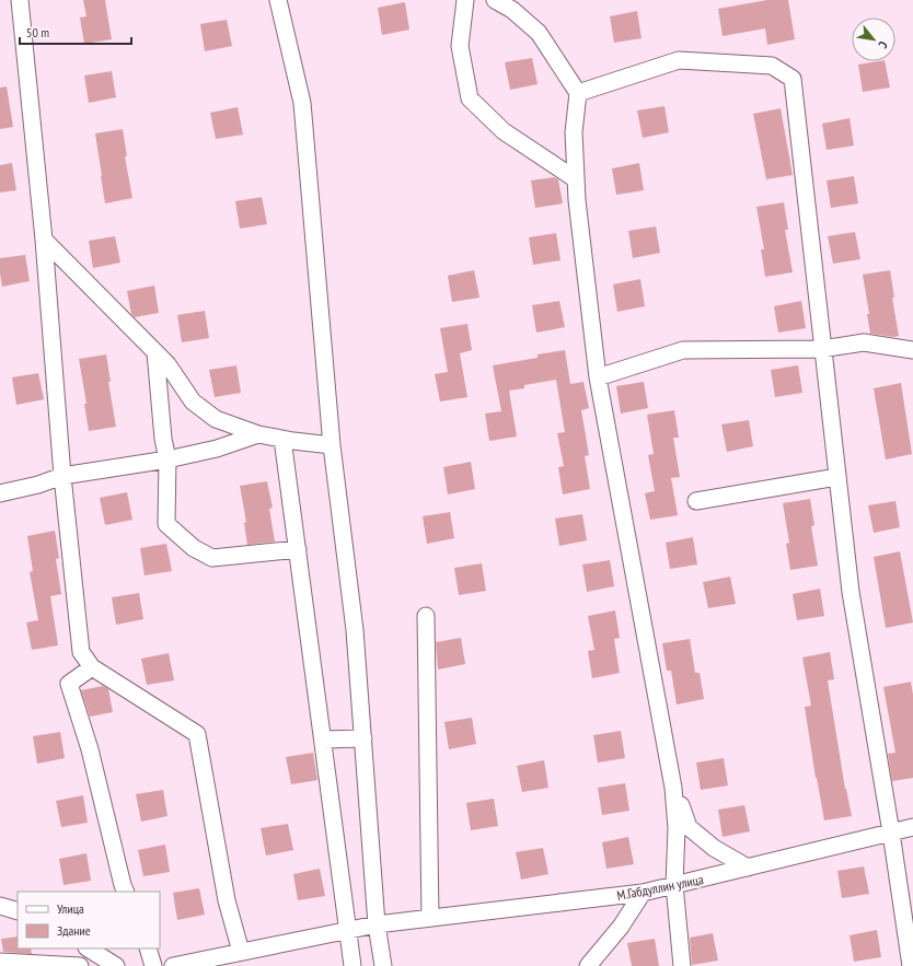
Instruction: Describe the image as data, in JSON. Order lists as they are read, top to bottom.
{
  "streets": {
    "street": ["М.Габдуллин улица"]
  },
  "legend": ["Улица", "Здание"],
  "scale_bar": "50 m",
  "north": "bottom right"
}
